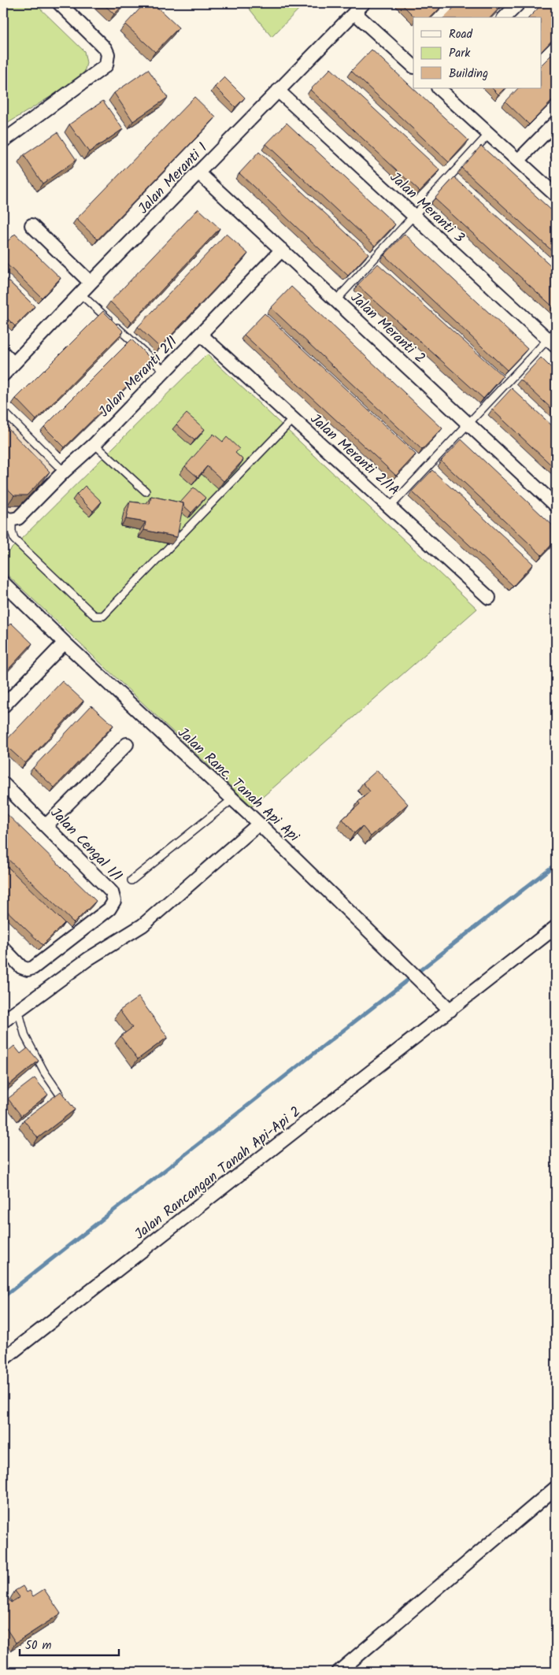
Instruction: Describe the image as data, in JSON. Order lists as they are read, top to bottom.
{
  "streets": {
    "street": [
      "Jalan Meranti 1",
      "Jalan Meranti 3",
      "Jalan Meranti 2",
      "Jalan Meranti 2/1",
      "Jalan Meranti 2/1A",
      "Jalan Ranc. Tanah Api Api",
      "Jalan Cengal 1/1",
      "Jalan Rancangan Tanah Api-Api 2"
    ]
  },
  "crossings": [
    ["Jalan Meranti 1", "Jalan Meranti 3"],
    ["Jalan Meranti 1", "Jalan Meranti 2"],
    ["Jalan Meranti 2", "Jalan Meranti 2/1"],
    ["Jalan Meranti 2/1", "Jalan Meranti 2/1A"],
    ["Jalan Ranc. Tanah Api Api", "Jalan Rancangan Tanah Api-Api 2"]
  ],
  "legend": ["Road", "Park", "Building"],
  "scale_bar": "50 m"
}
